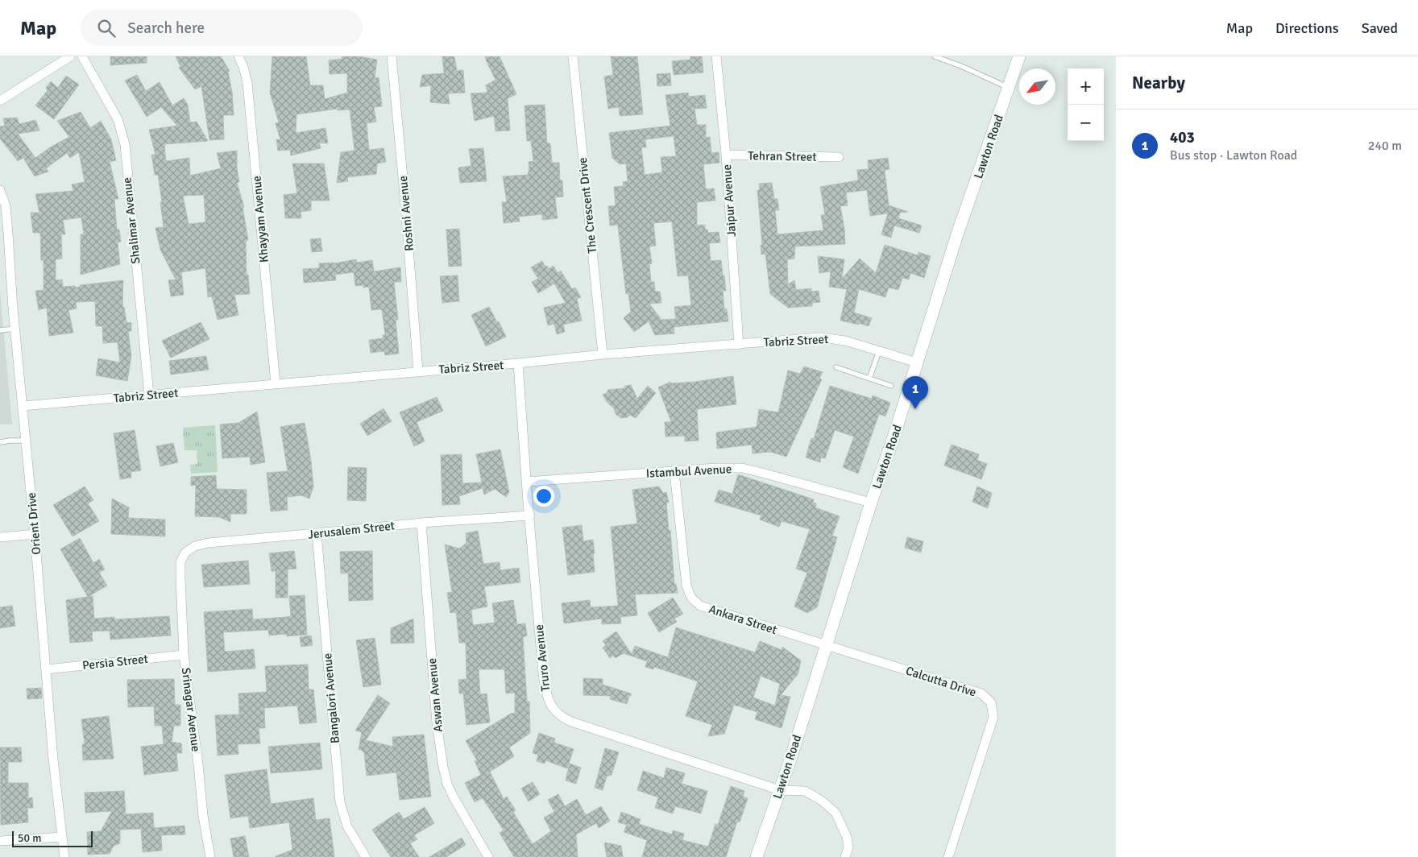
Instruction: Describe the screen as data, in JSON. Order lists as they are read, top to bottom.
{
  "streets": {
    "street": [
      "Lawton Road",
      "Tehran Street",
      "Jaipur Avenue",
      "The Crescent Drive",
      "Roshni Avenue",
      "Khayyam Avenue",
      "Shalimar Avenue",
      "Tabriz Street",
      "Istambul Avenue",
      "Orient Drive",
      "Jerusalem Street",
      "Ankara Street",
      "Truro Avenue",
      "Persia Street",
      "Calcutta Drive",
      "Aswan Avenue",
      "Bangalori Avenue",
      "Srinagar Avenue"
    ]
  },
  "crossings": [
    ["Lawton Road", "Tabriz Street"],
    ["Lawton Road", "Istambul Avenue"],
    ["Lawton Road", "Ankara Street"],
    ["Lawton Road", "Truro Avenue"],
    ["Lawton Road", "Calcutta Drive"],
    ["Tehran Street", "Jaipur Avenue"],
    ["Jaipur Avenue", "Tabriz Street"],
    ["The Crescent Drive", "Tabriz Street"],
    ["Roshni Avenue", "Tabriz Street"],
    ["Khayyam Avenue", "Tabriz Street"],
    ["Shalimar Avenue", "Tabriz Street"],
    ["Tabriz Street", "Orient Drive"],
    ["Tabriz Street", "Truro Avenue"],
    ["Istambul Avenue", "Ankara Street"],
    ["Istambul Avenue", "Truro Avenue"],
    ["Orient Drive", "Persia Street"],
    ["Jerusalem Street", "Truro Avenue"],
    ["Jerusalem Street", "Aswan Avenue"],
    ["Jerusalem Street", "Bangalori Avenue"],
    ["Jerusalem Street", "Srinagar Avenue"],
    ["Ankara Street", "Calcutta Drive"],
    ["Persia Street", "Srinagar Avenue"]
  ],
  "scale_bar": "50 m",
  "north": "bottom left",
  "page": {
    "header": "Map",
    "search": "Search here",
    "nav": ["Map", "Directions", "Saved"],
    "heading": "Nearby",
    "map_buttons": ["+", "−"],
    "list": [
      {
        "mark": "1",
        "name": "403",
        "note": "Bus stop · Lawton Road",
        "value": "240 m"
      }
    ],
    "pins": "1",
    "scale": "50 m"
  }
}
